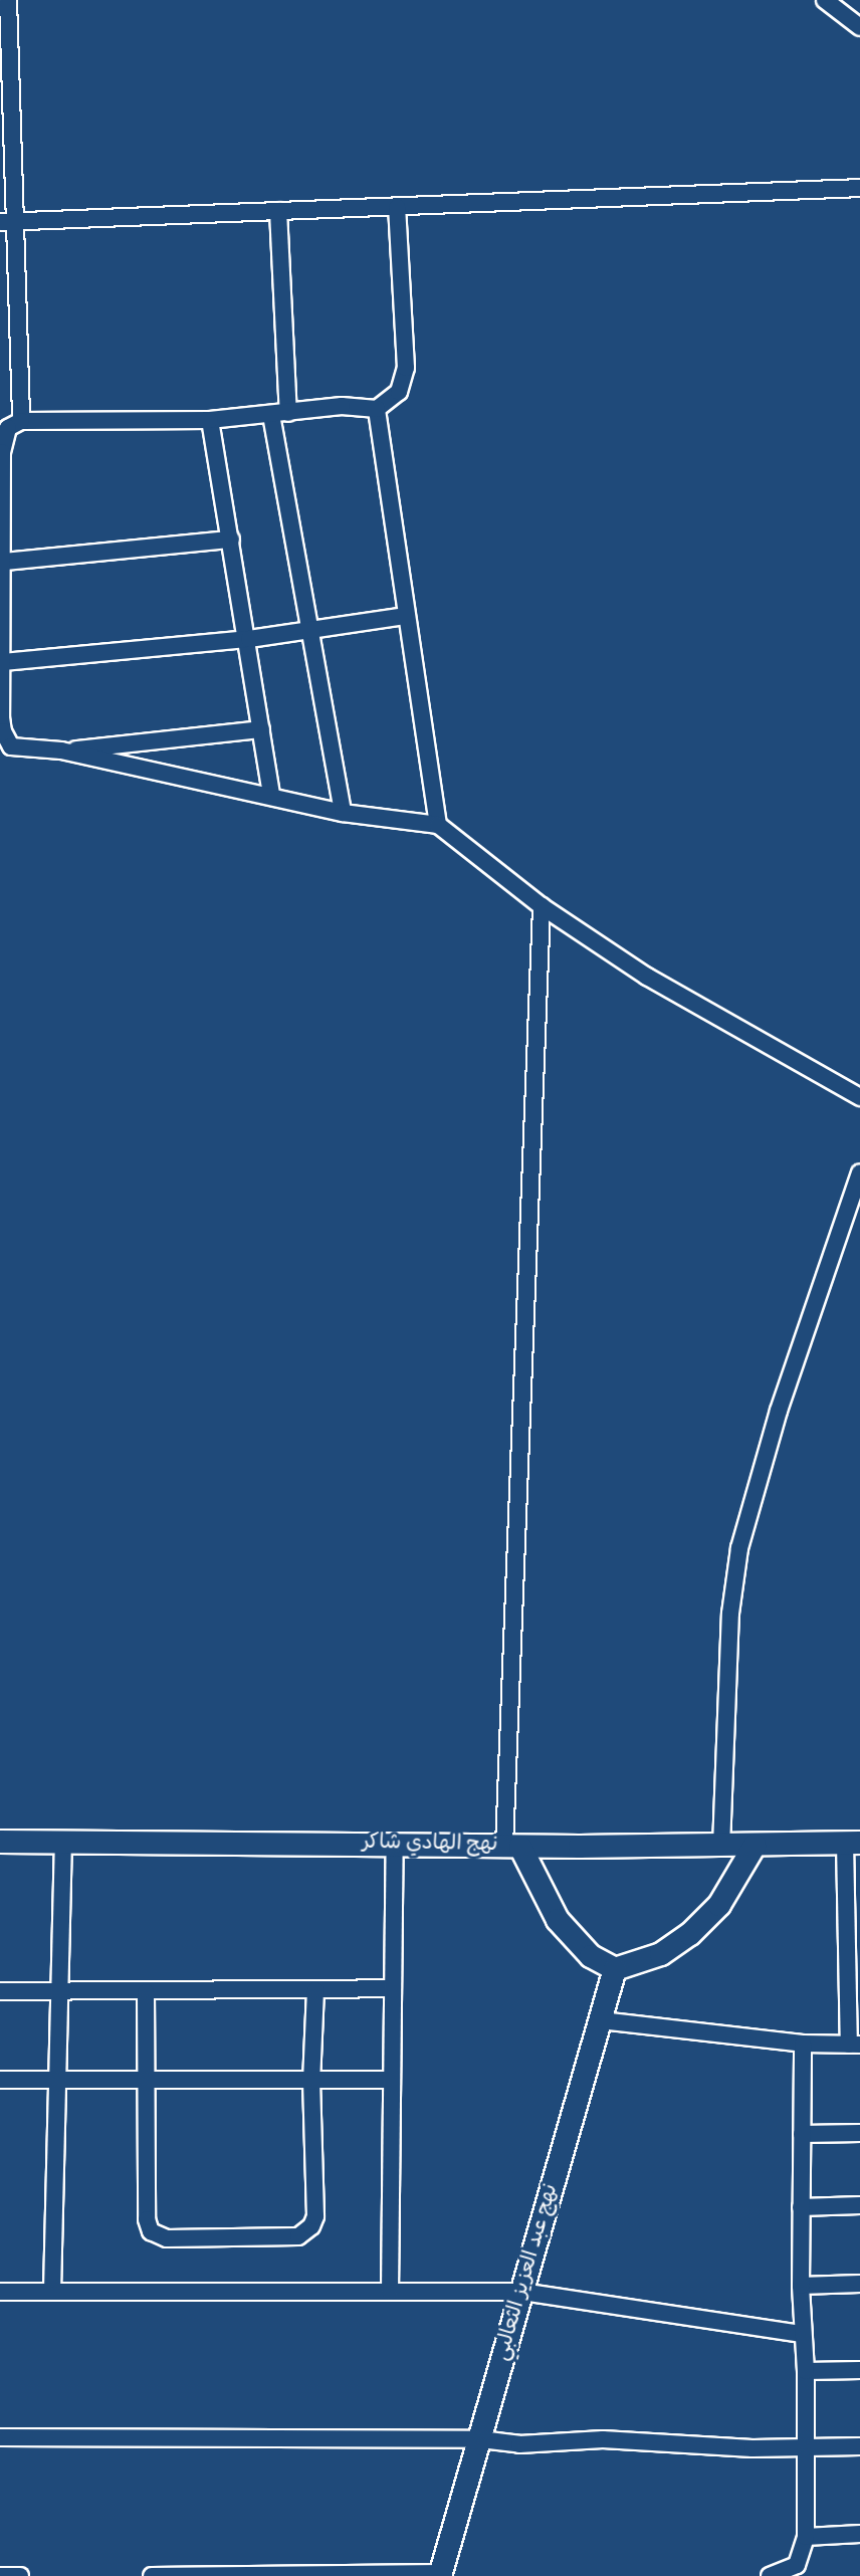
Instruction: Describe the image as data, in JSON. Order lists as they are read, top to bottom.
{
  "streets": {
    "street": ["نهج الهادي شاكر", "نهج عبد العزيز الثعالبي"]
  }
}
